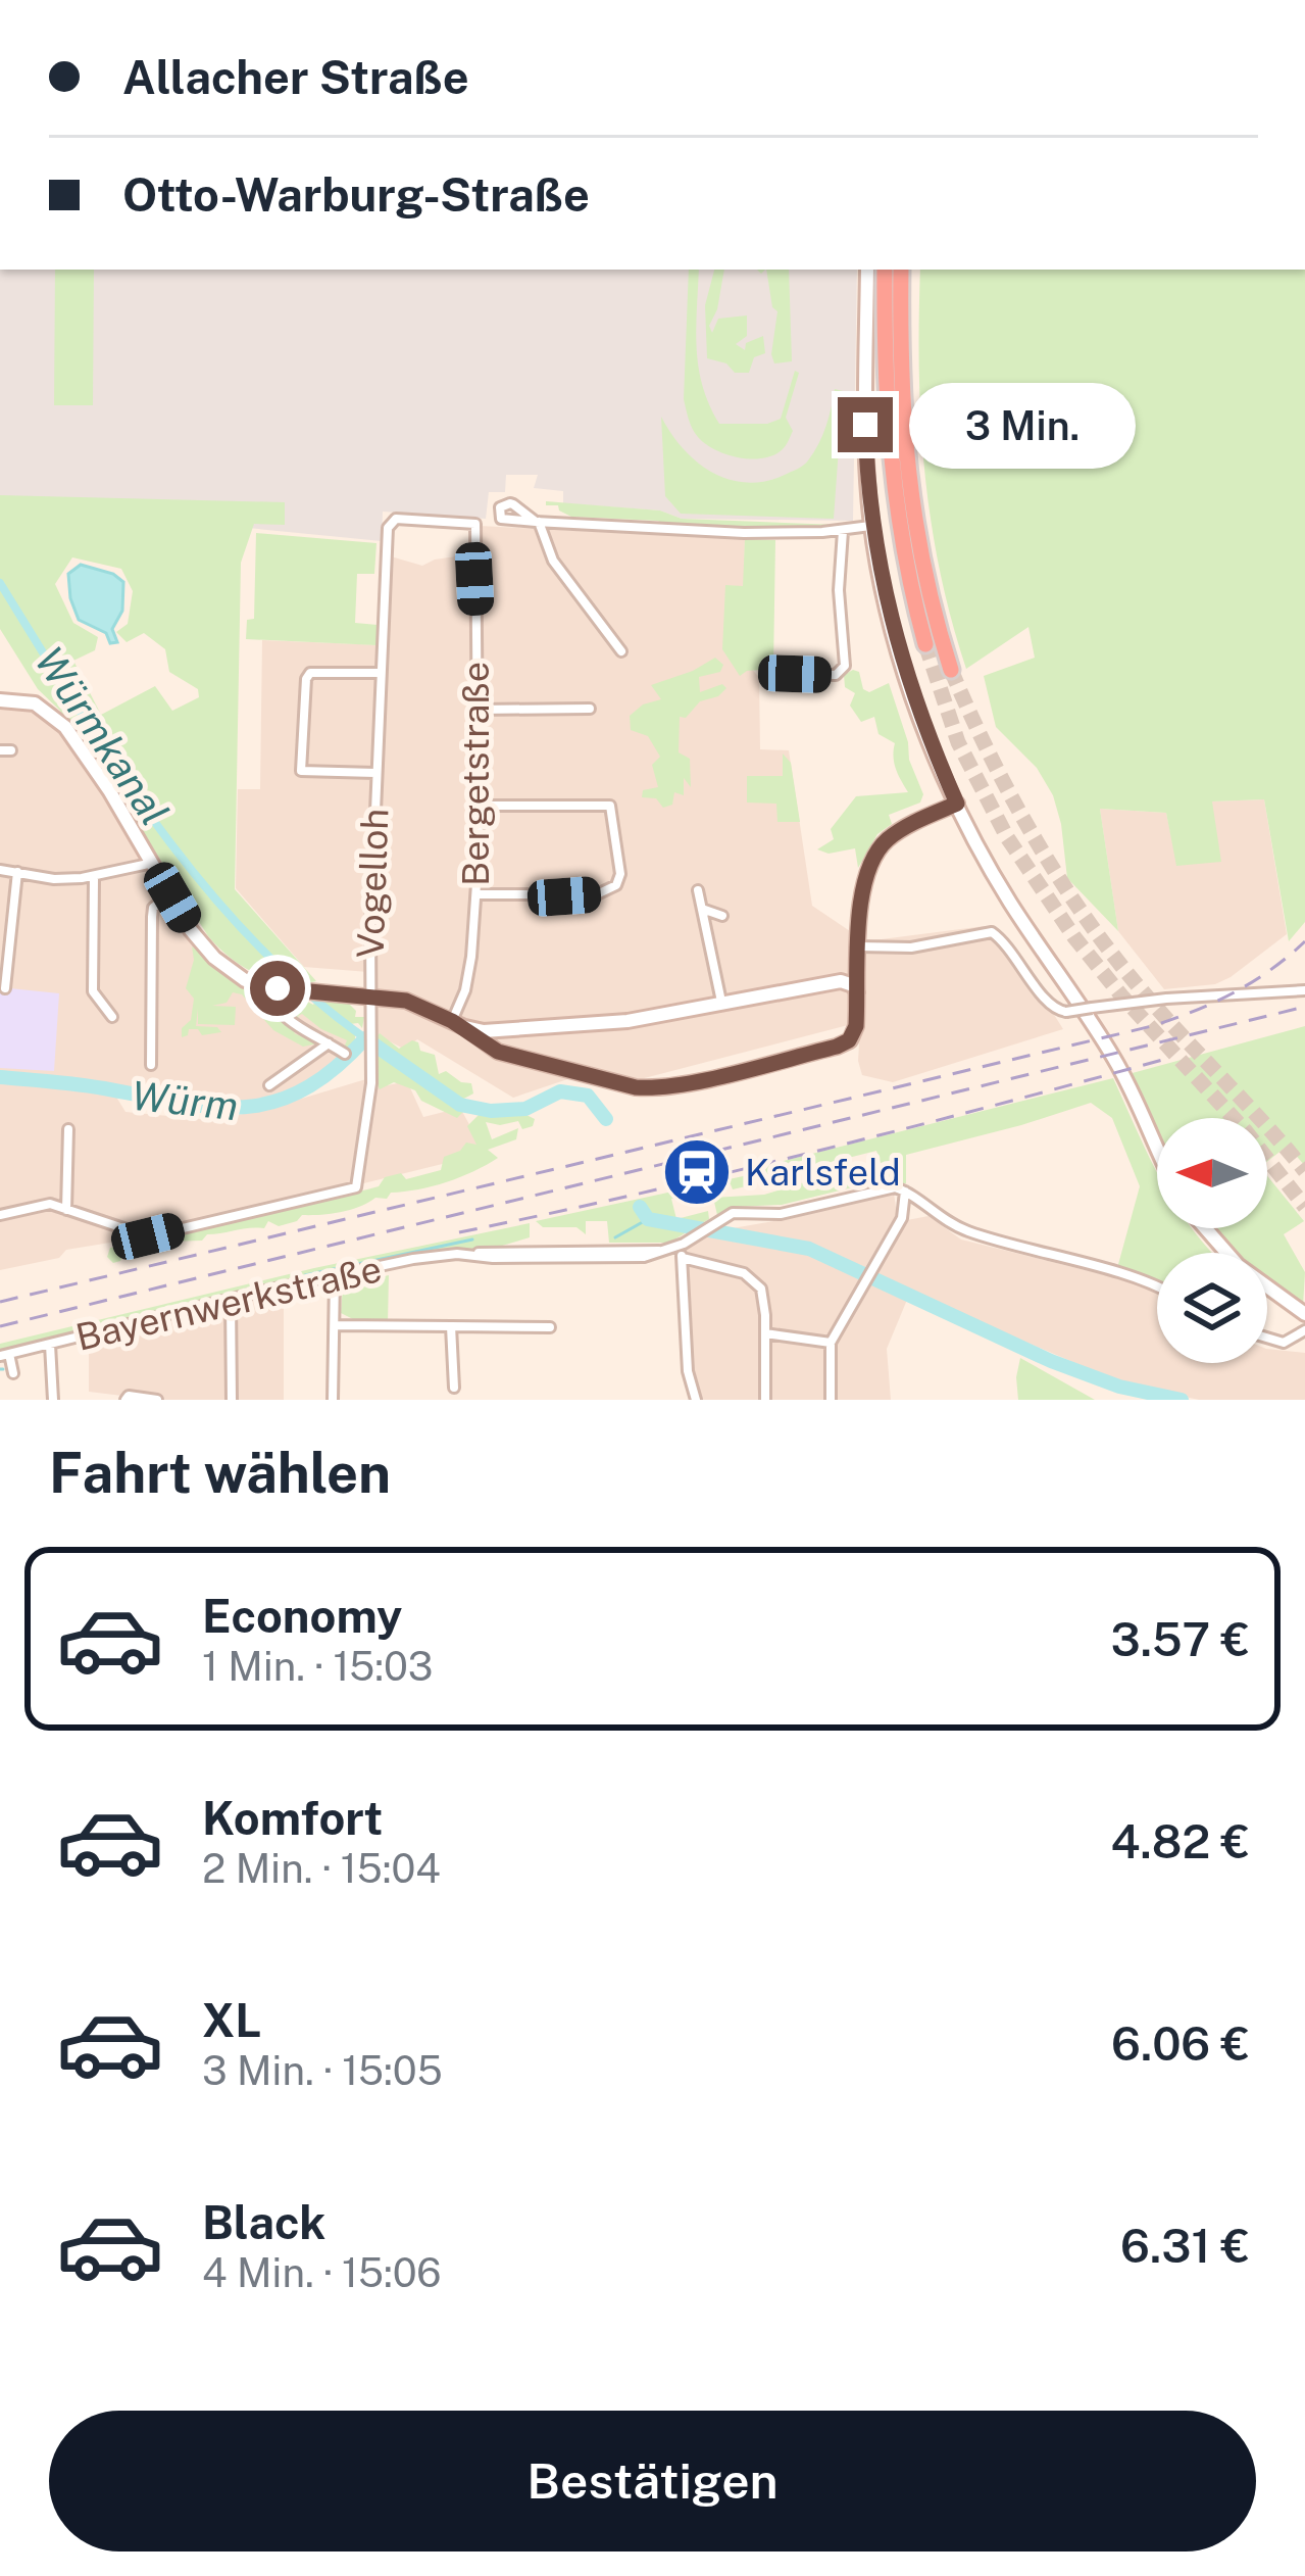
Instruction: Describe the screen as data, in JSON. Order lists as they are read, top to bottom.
{
  "streets": {
    "street": ["Bergetstraße", "Vogelloh", "Bayernwerkstraße"]
  },
  "crossings": [
    ["Bergetstraße", "Vogelloh"]
  ],
  "water": ["Würmkanal", "Würm"],
  "places": {
    "station": ["Karlsfeld"]
  },
  "north": "left",
  "page": {
    "banner": ["Allacher Straße", "Otto-Warburg-Straße"],
    "bubble": "3 Min.",
    "heading": "Fahrt wählen",
    "list": [
      {
        "name": "Economy",
        "note": "1 Min. · 15:03",
        "value": "3.57 €"
      },
      {
        "name": "Komfort",
        "note": "2 Min. · 15:04",
        "value": "4.82 €"
      },
      {
        "name": "XL",
        "note": "3 Min. · 15:05",
        "value": "6.06 €"
      },
      {
        "name": "Black",
        "note": "4 Min. · 15:06",
        "value": "6.31 €"
      }
    ],
    "buttons": "Bestätigen"
  }
}
